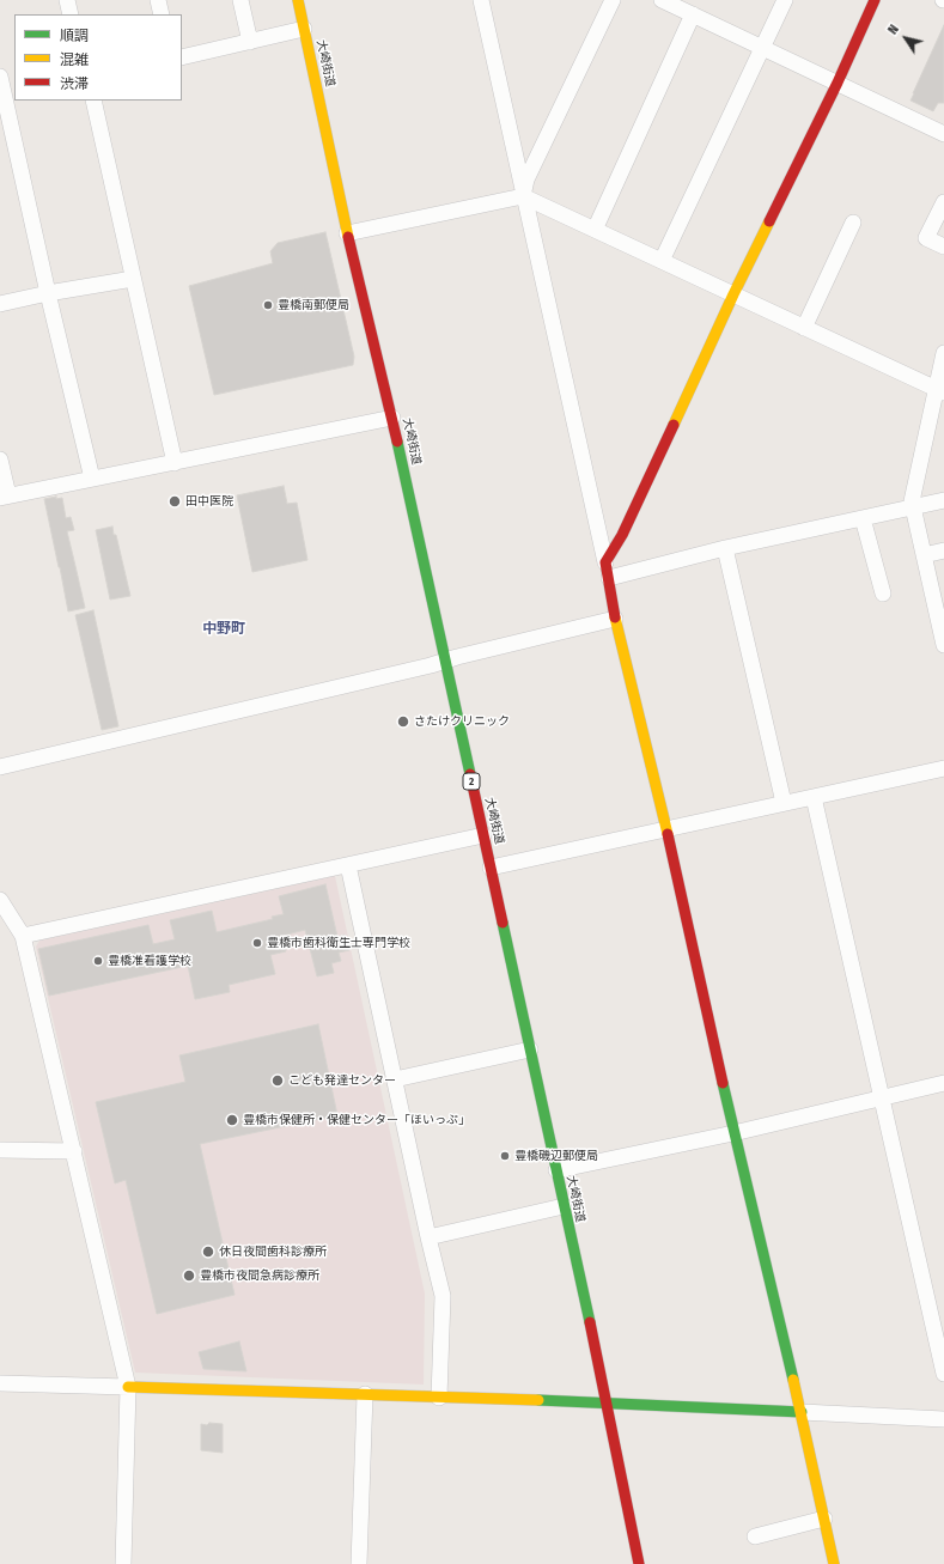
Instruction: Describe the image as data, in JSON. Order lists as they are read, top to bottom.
{
  "streets": {
    "street": ["大崎街道", "2"]
  },
  "districts": ["中野町"],
  "places": [
    "豊橋南郵便局",
    "田中医院",
    "さたけクリニック",
    "豊橋市歯科衛生士専門学校",
    "豊橋准看護学校",
    "こども発達センター",
    "豊橋市保健所・保健センター「ほいっぷ」",
    "豊橋磯辺郵便局",
    "休日夜間歯科診療所",
    "豊橋市夜間急病診療所"
  ],
  "legend": ["順調", "混雑", "渋滞"],
  "north": "top left"
}
